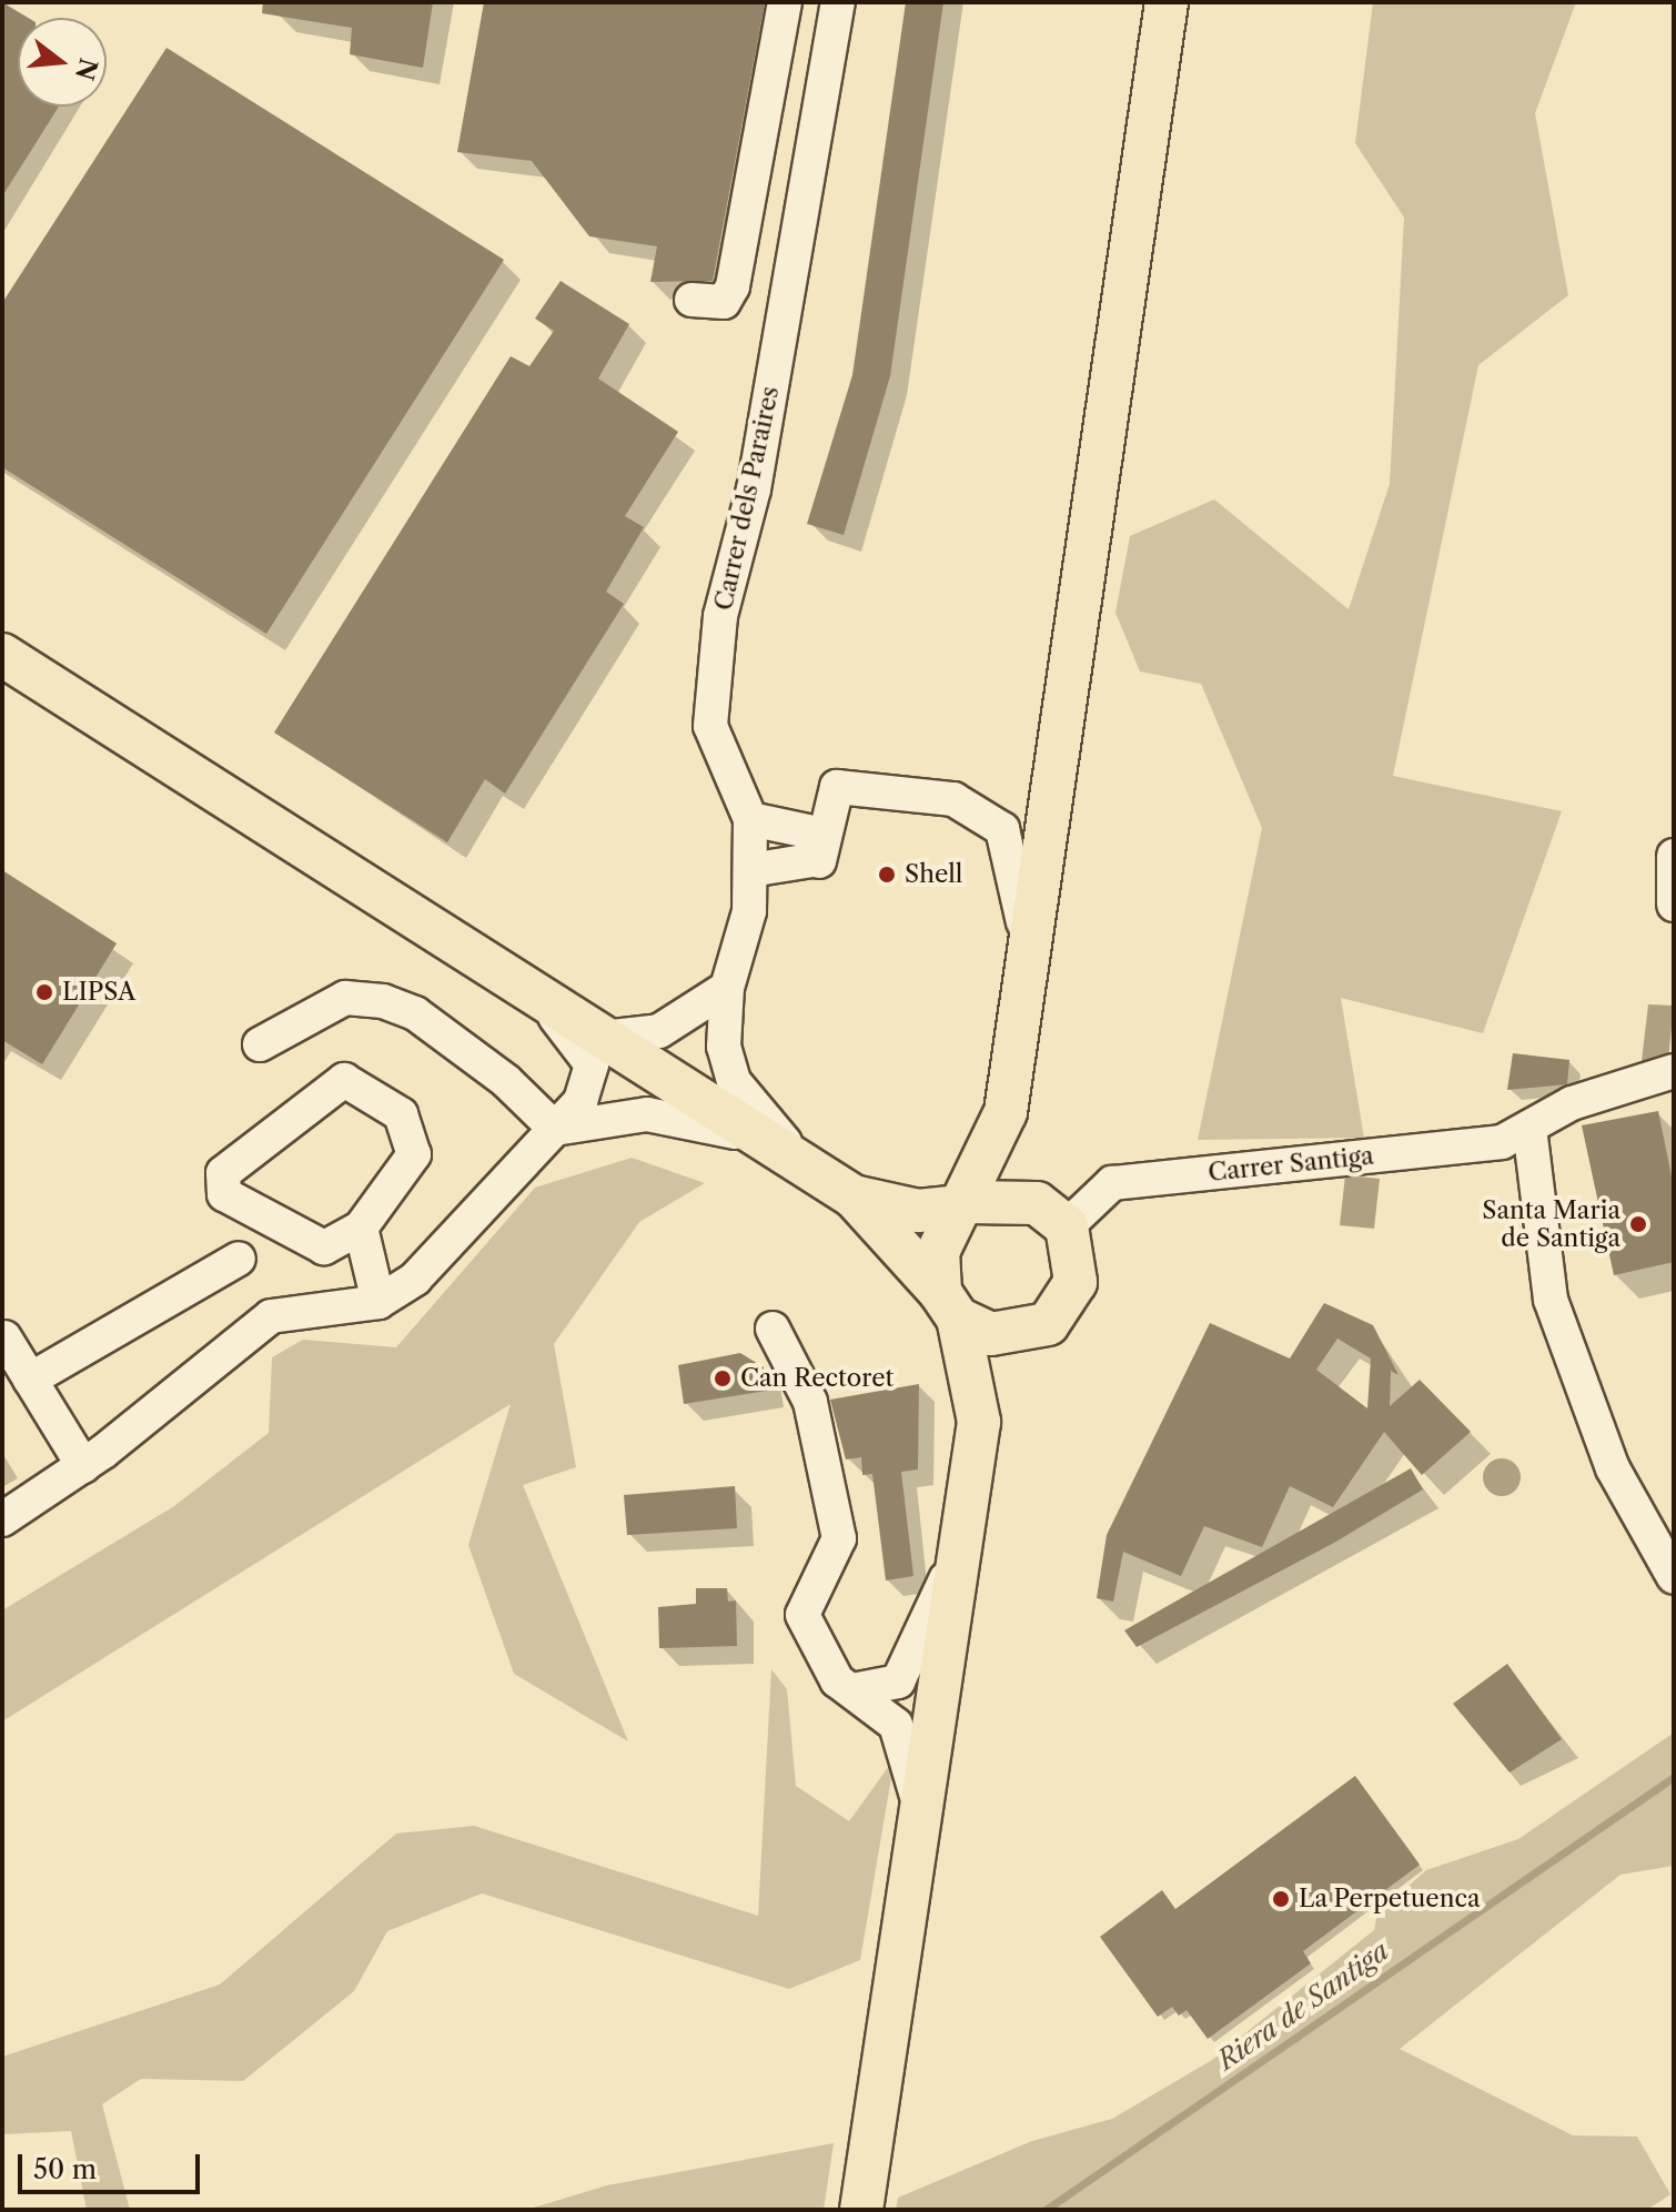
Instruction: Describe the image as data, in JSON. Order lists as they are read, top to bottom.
{
  "streets": {
    "street": ["Carrer dels Paraires", "Carrer Santiga"]
  },
  "water": ["Riera de Santiga"],
  "places": [
    "Shell",
    "LIPSA",
    "Santa Maria de Santiga",
    "Can Rectoret",
    "La Perpetuenca"
  ],
  "scale_bar": "50 m",
  "north": "right"
}
